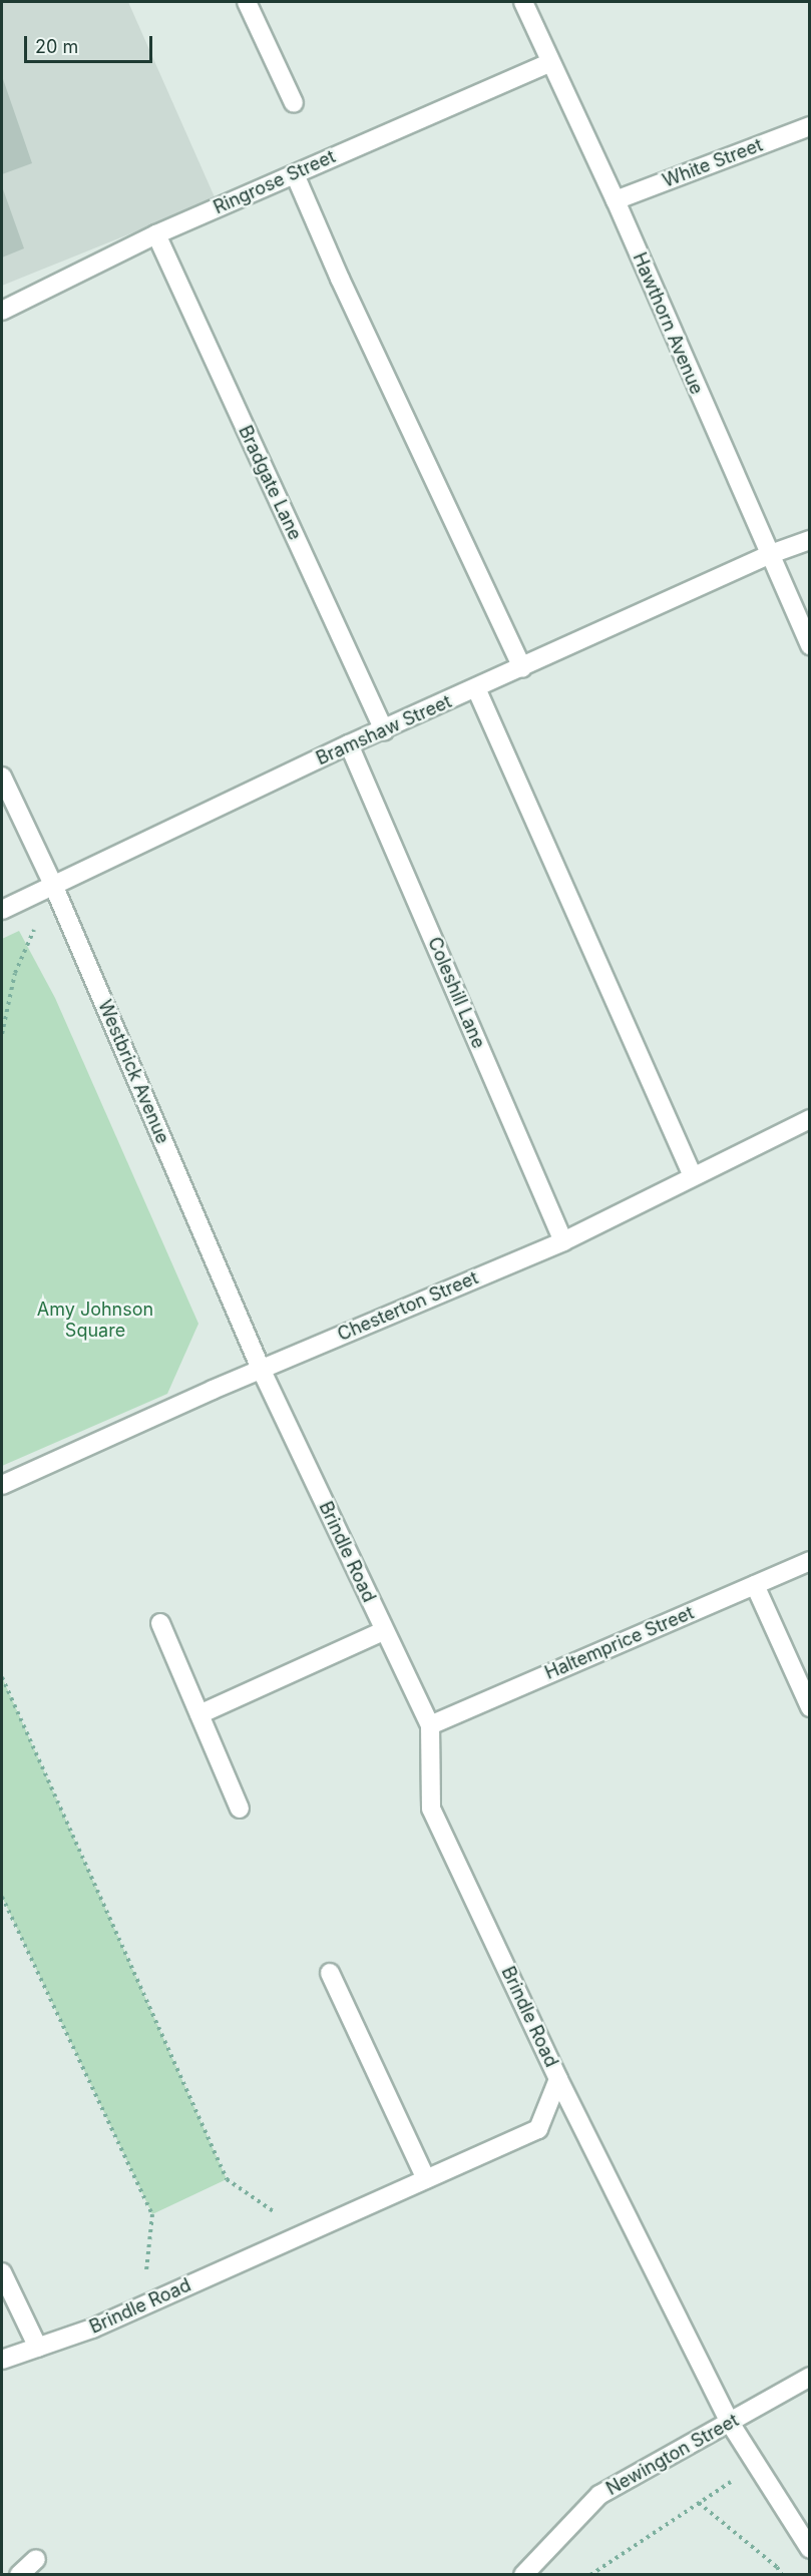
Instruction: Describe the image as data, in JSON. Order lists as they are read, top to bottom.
{
  "streets": {
    "street": [
      "White Street",
      "Ringrose Street",
      "Hawthorn Avenue",
      "Bradgate Lane",
      "Bramshaw Street",
      "Coleshill Lane",
      "Westbrick Avenue",
      "Chesterton Street",
      "Brindle Road",
      "Haltemprice Street",
      "Newington Street"
    ]
  },
  "crossings": [
    ["White Street", "Hawthorn Avenue"],
    ["Ringrose Street", "Hawthorn Avenue"],
    ["Ringrose Street", "Bradgate Lane"],
    ["Hawthorn Avenue", "Bramshaw Street"],
    ["Bradgate Lane", "Bramshaw Street"],
    ["Bramshaw Street", "Coleshill Lane"],
    ["Bramshaw Street", "Westbrick Avenue"],
    ["Coleshill Lane", "Chesterton Street"],
    ["Westbrick Avenue", "Chesterton Street"],
    ["Westbrick Avenue", "Brindle Road"],
    ["Chesterton Street", "Brindle Road"],
    ["Brindle Road", "Haltemprice Street"]
  ],
  "parks": ["Amy Johnson Square"],
  "scale_bar": "20 m"
}
